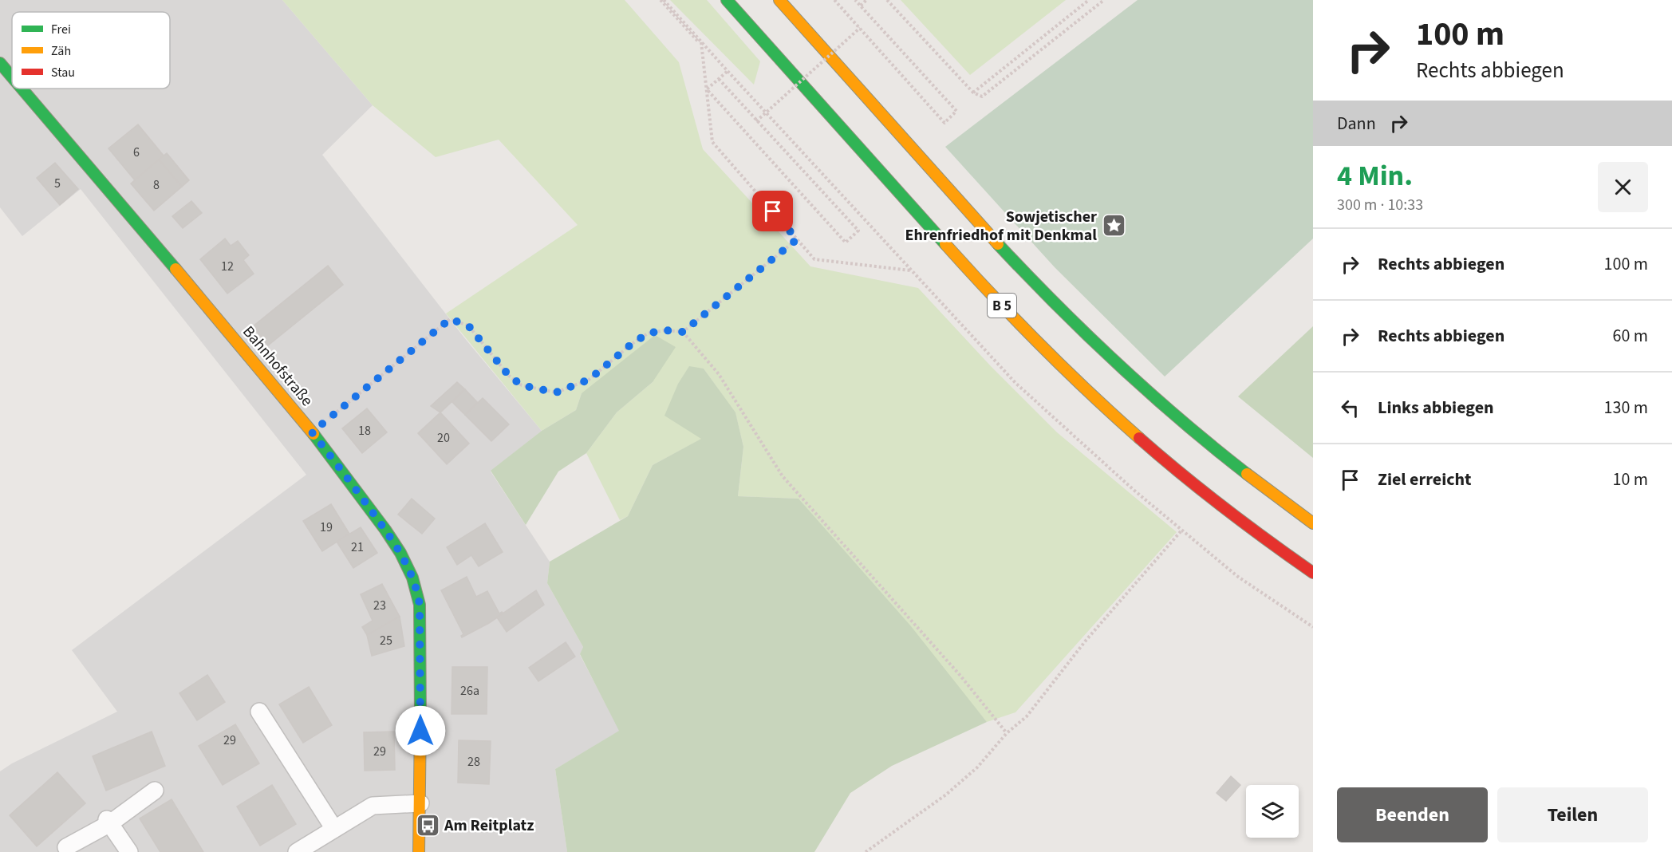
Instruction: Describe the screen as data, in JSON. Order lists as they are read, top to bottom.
{
  "streets": {
    "main road": ["B 5", "Bahnhofstraße"]
  },
  "places": {
    "place": ["Sowjetischer Ehrenfriedhof mit Denkmal"],
    "bus stop": ["Am Reitplatz"]
  },
  "house_numbers": [
    "6",
    "5",
    "8",
    "12",
    "18",
    "20",
    "19",
    "21",
    "23",
    "25",
    "26a",
    "29",
    "29",
    "28"
  ],
  "legend": ["Frei", "Zäh", "Stau"],
  "page": {
    "turn": ["100 m", "Rechts abbiegen"],
    "then": "Dann",
    "heading": ["4 Min.", "300 m · 10:33"],
    "list": [
      {
        "name": "Rechts abbiegen",
        "value": "100 m"
      },
      {
        "name": "Rechts abbiegen",
        "value": "60 m"
      },
      {
        "name": "Links abbiegen",
        "value": "130 m"
      },
      {
        "name": "Ziel erreicht",
        "value": "10 m"
      }
    ],
    "buttons": ["Beenden", "Teilen"]
  }
}
